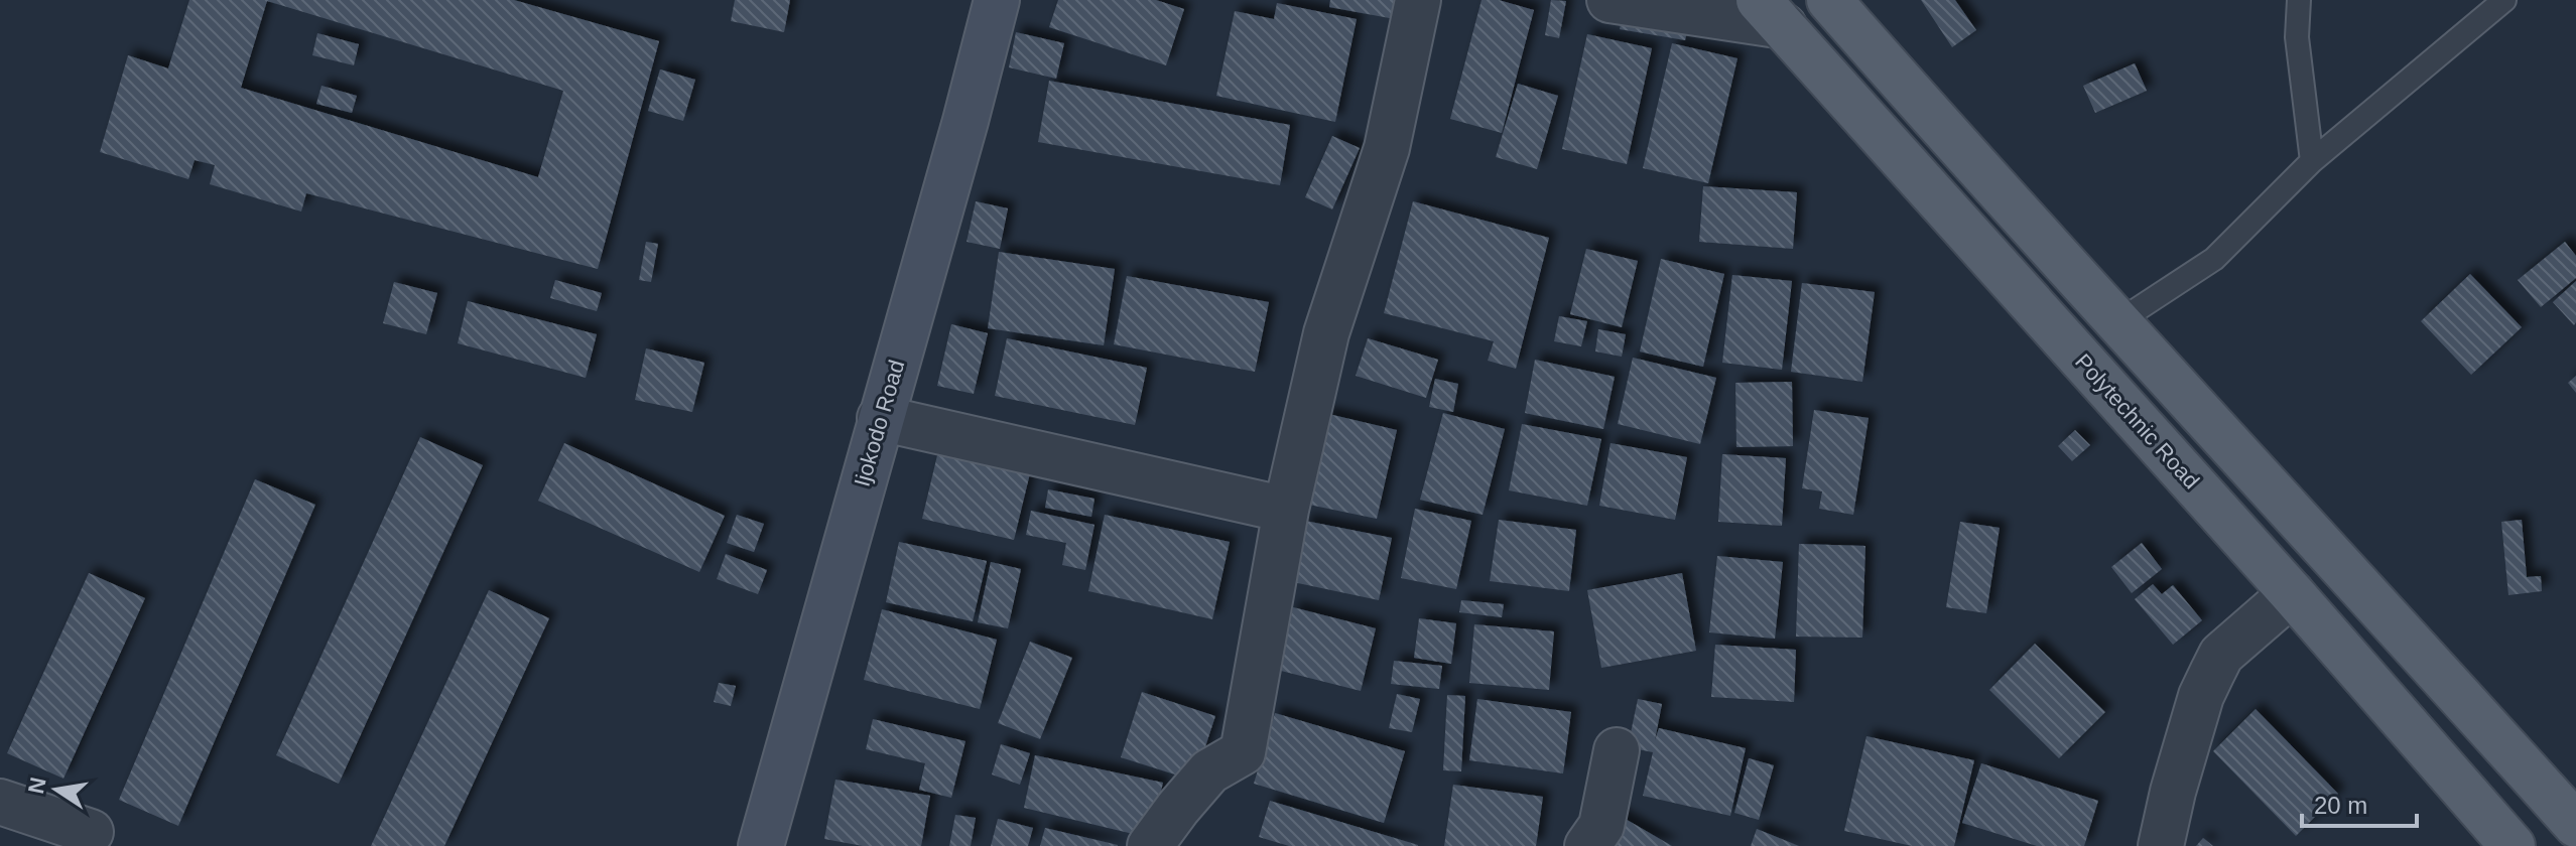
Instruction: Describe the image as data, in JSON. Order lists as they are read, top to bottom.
{
  "streets": {
    "main road": ["Polytechnic Road", "Ijokodo Road"]
  },
  "scale_bar": "20 m",
  "north": "left"
}
